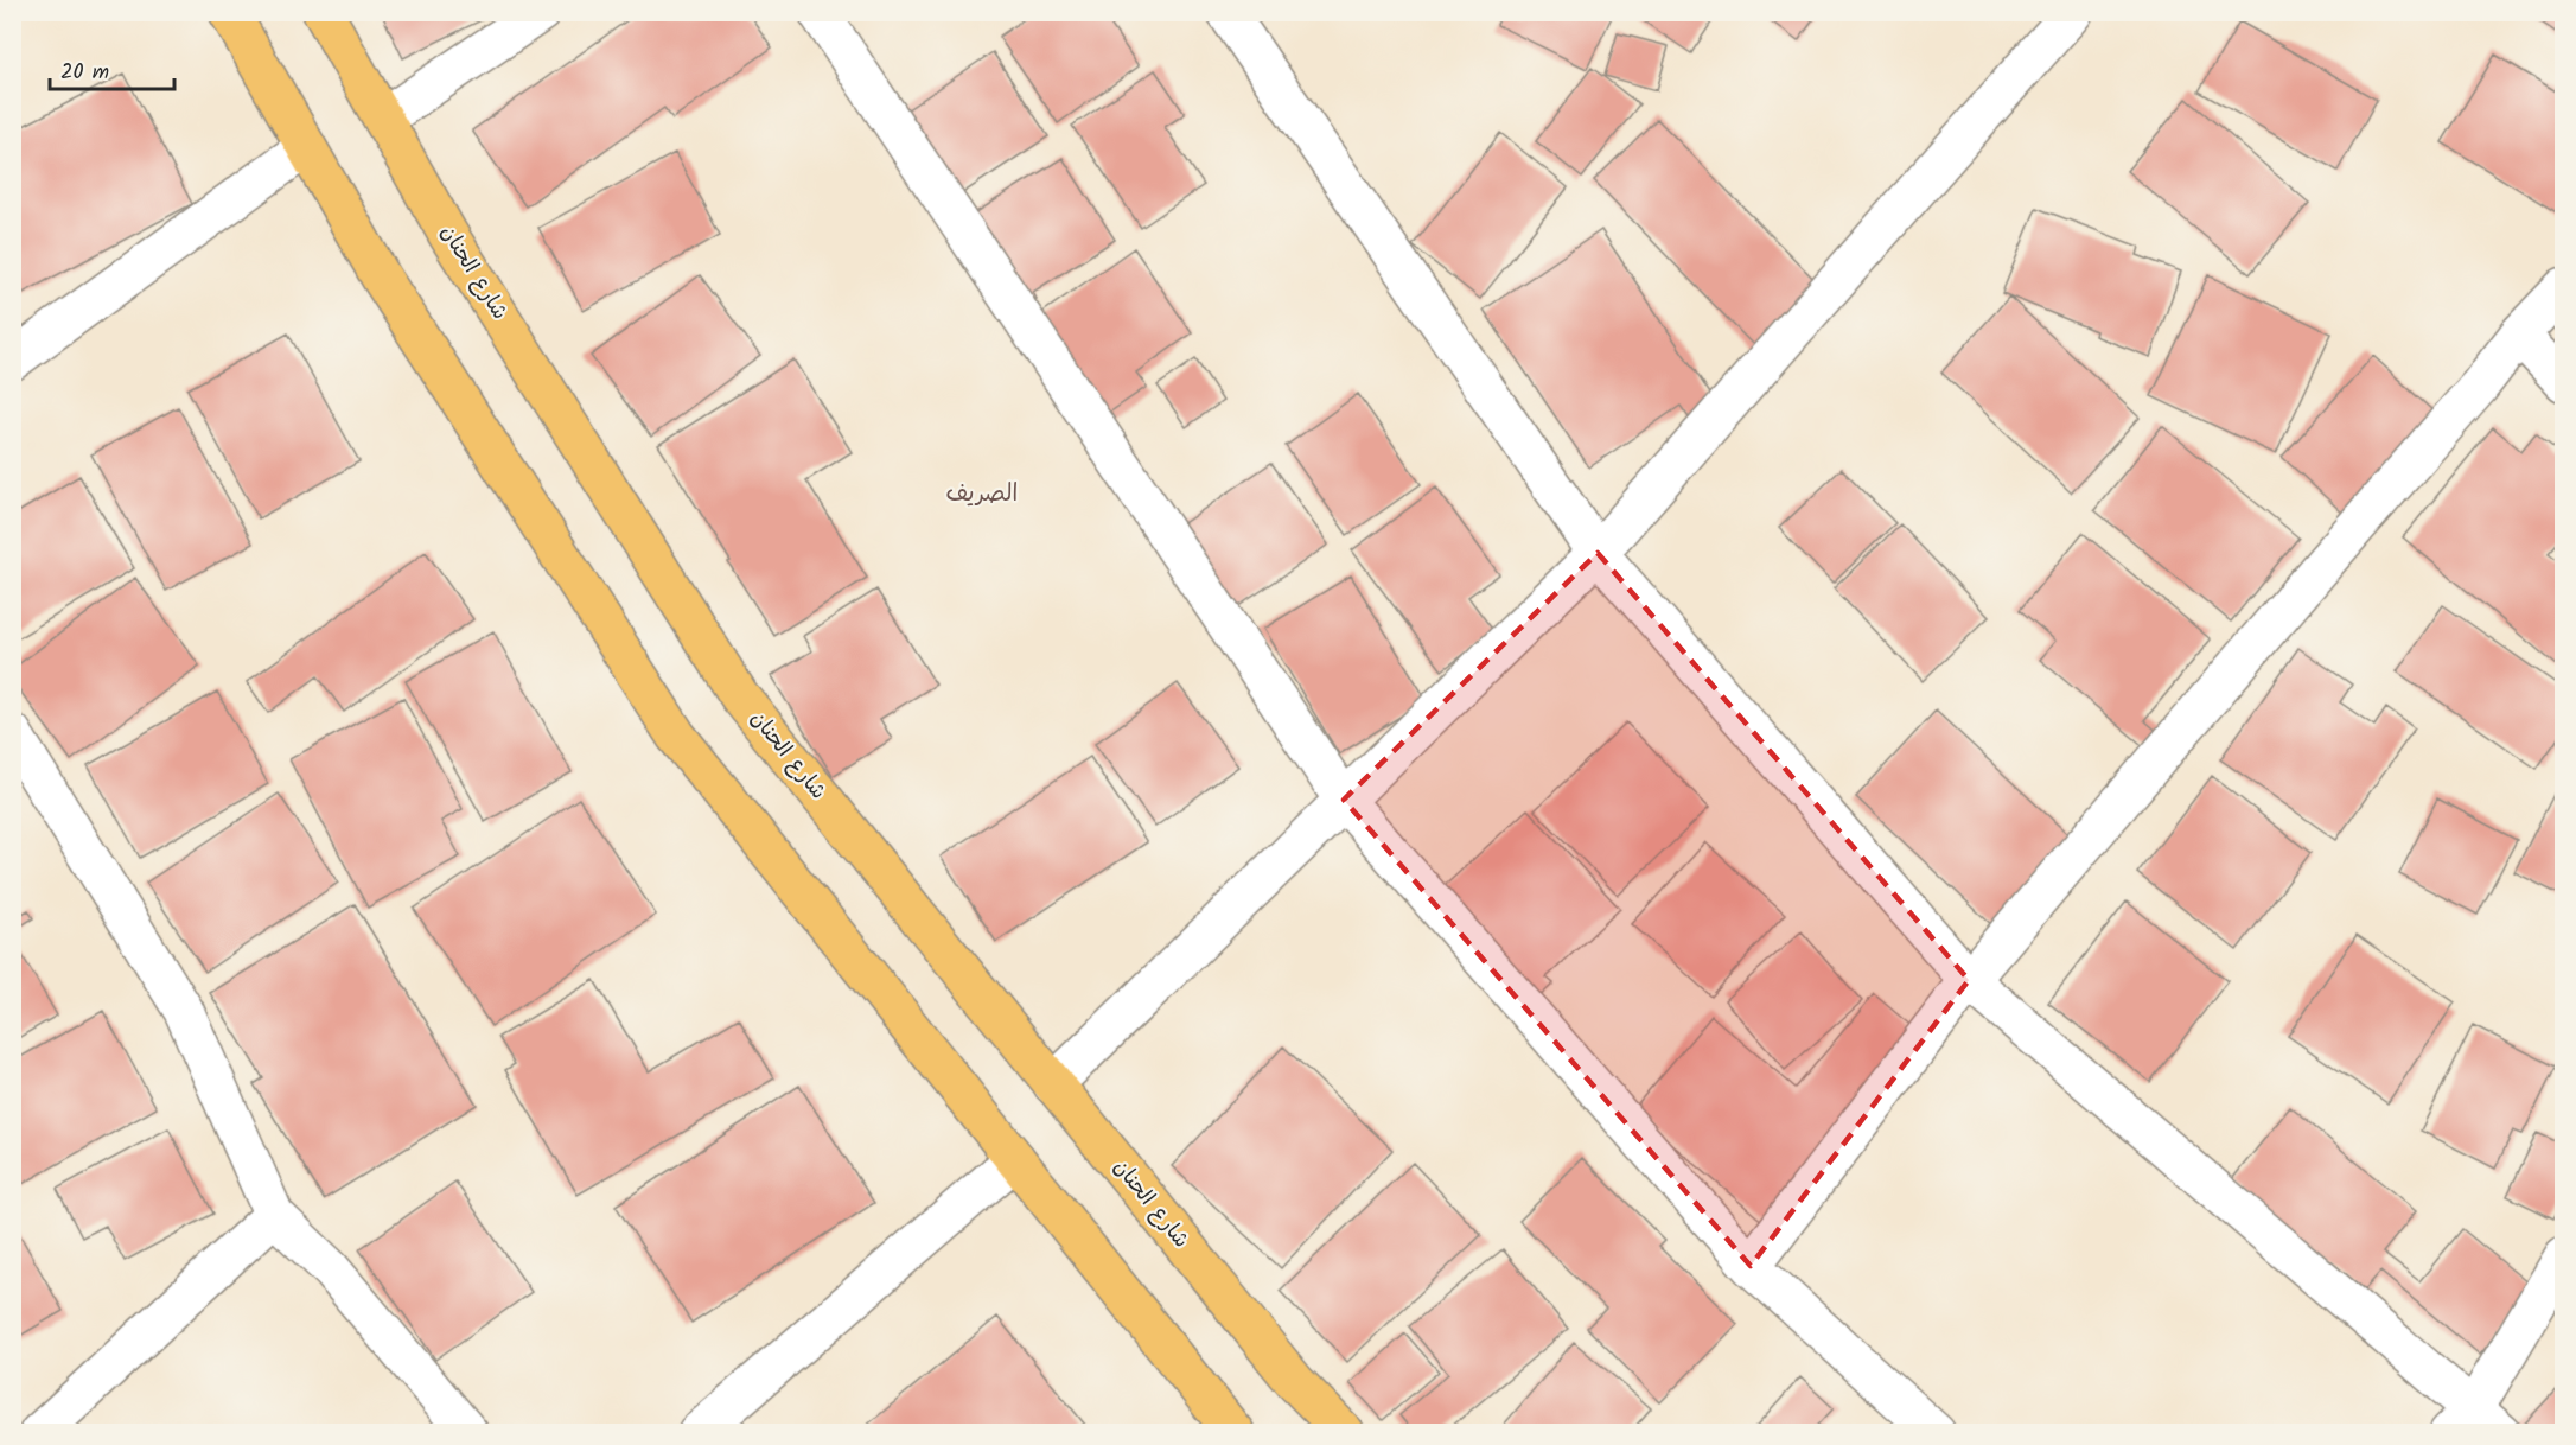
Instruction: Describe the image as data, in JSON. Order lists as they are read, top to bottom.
{
  "streets": {
    "main road": ["شارع الحنان"]
  },
  "districts": ["الصريف"],
  "scale_bar": "20 m"
}
